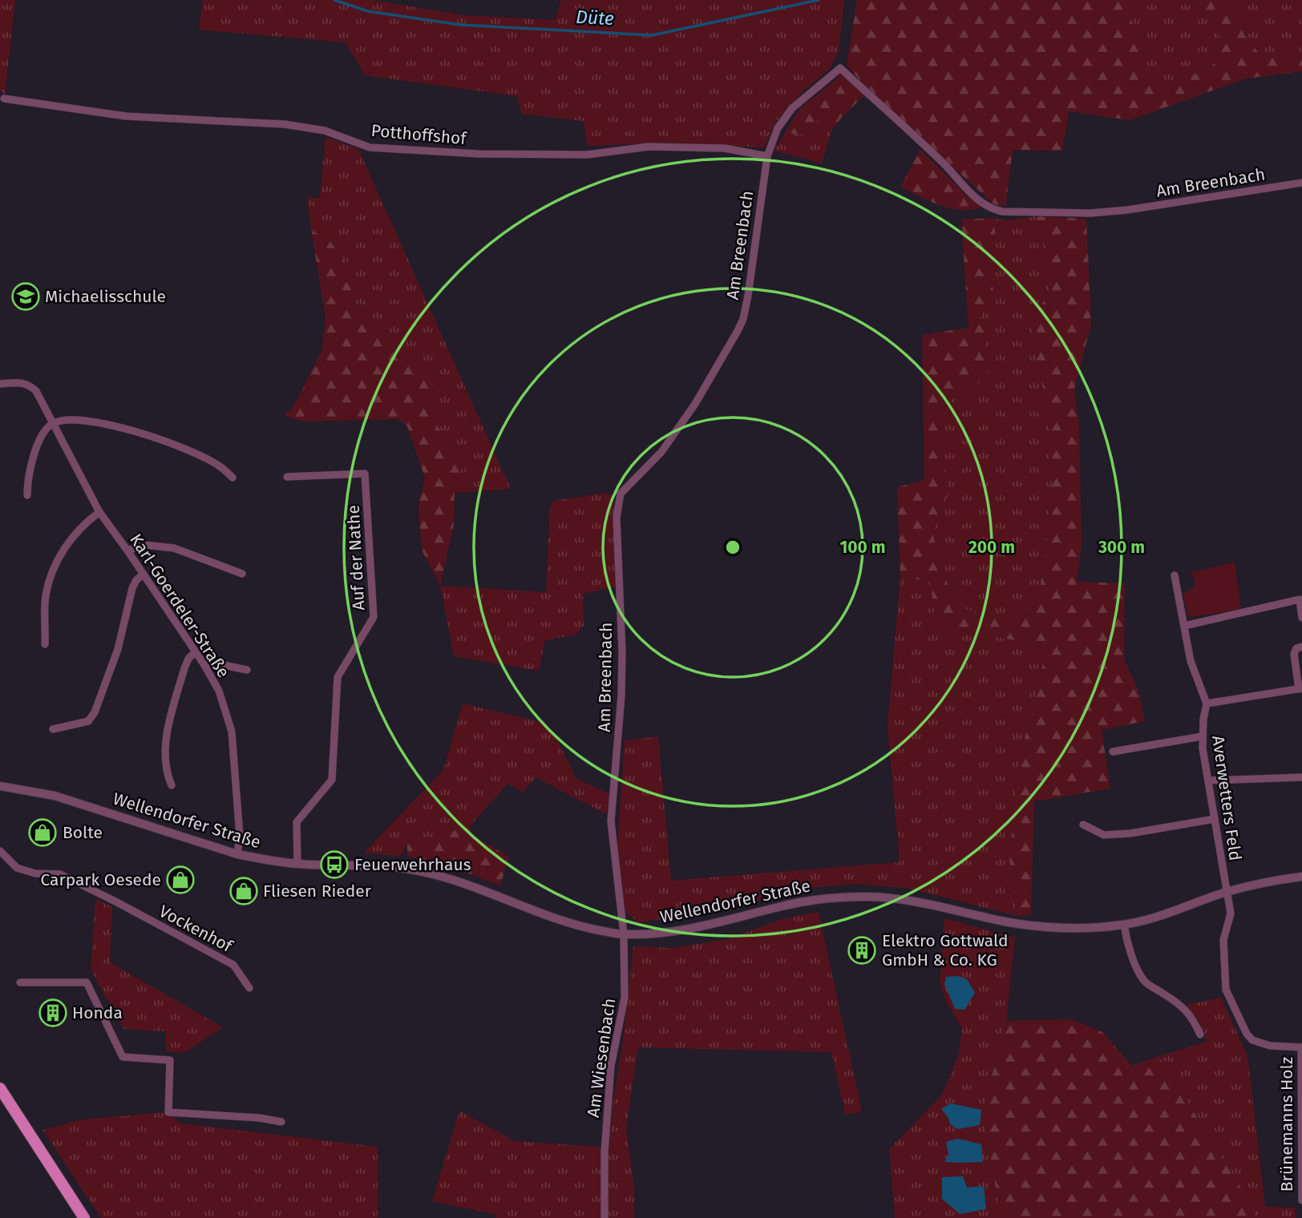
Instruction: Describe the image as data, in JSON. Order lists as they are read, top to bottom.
{
  "streets": {
    "street": [
      "Potthoffshof",
      "Am Breenbach",
      "Auf der Nathe",
      "Karl-Goerdeler-Straße",
      "Averwetters Feld",
      "Wellendorfer Straße",
      "Vockenhof",
      "Am Wiesenbach",
      "Brünemanns Holz"
    ]
  },
  "crossings": [
    ["Potthoffshof", "Am Breenbach"],
    ["Am Breenbach", "Wellendorfer Straße"],
    ["Am Breenbach", "Am Wiesenbach"],
    ["Auf der Nathe", "Wellendorfer Straße"],
    ["Karl-Goerdeler-Straße", "Wellendorfer Straße"],
    ["Averwetters Feld", "Wellendorfer Straße"],
    ["Averwetters Feld", "Brünemanns Holz"],
    ["Wellendorfer Straße", "Am Wiesenbach"]
  ],
  "water": ["Düte"],
  "places": {
    "school or university": ["Michaelisschule"],
    "shop": ["Bolte", "Carpark Oesede", "Fliesen Rieder"],
    "bus stop": ["Feuerwehrhaus"],
    "building": ["Elektro Gottwald GmbH & Co. KG", "Honda"]
  },
  "rings": ["100 m", "200 m", "300 m"]
}
